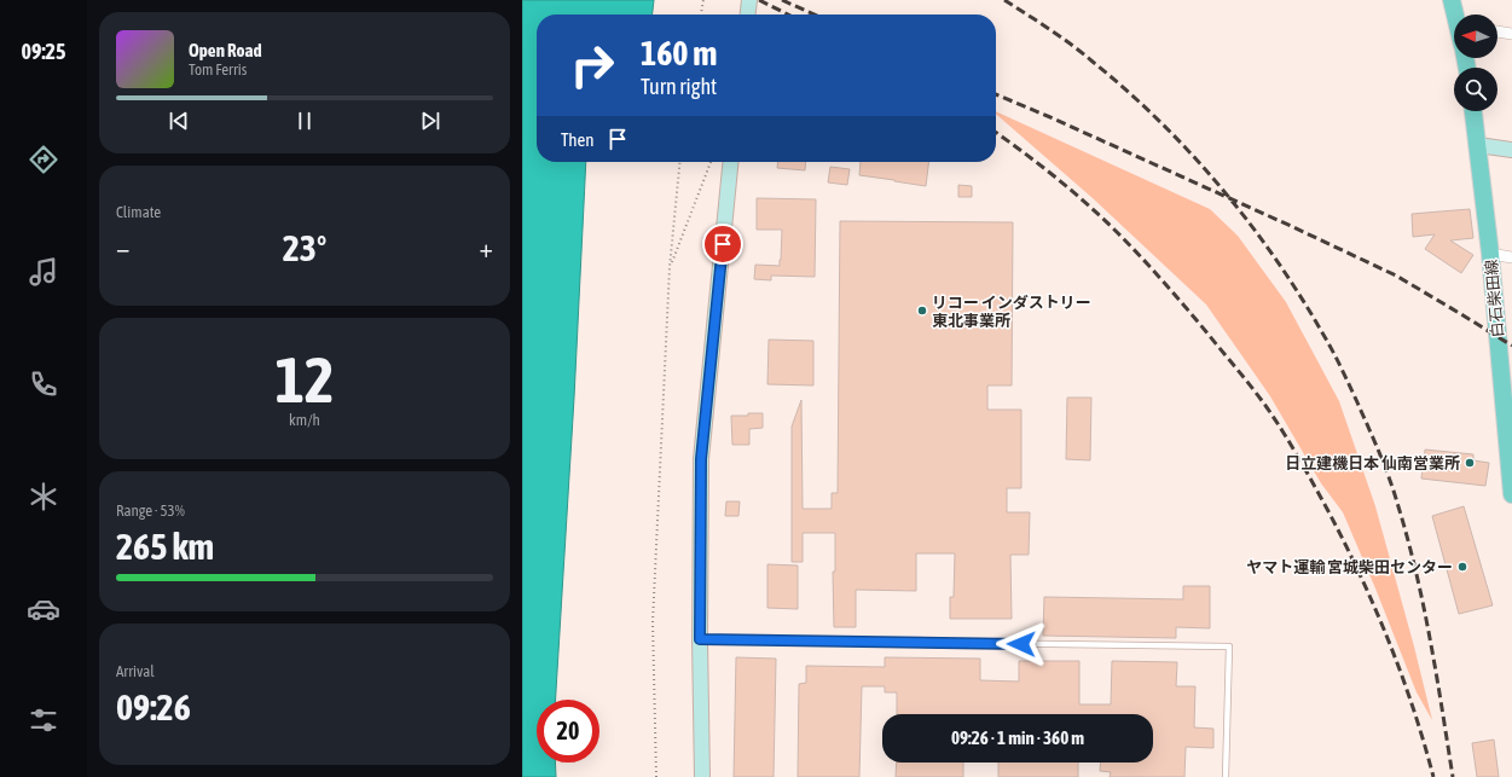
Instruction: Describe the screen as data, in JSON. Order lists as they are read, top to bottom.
{
  "streets": {
    "main road": ["白石柴田線"]
  },
  "places": ["リコー インダストリー 東北事業所", "日立建機日本 仙南営業所", "ヤマト運輸 宮城柴田センター"],
  "north": "left",
  "page": {
    "tabs": "09:25",
    "turn": ["160 m", "Turn right"],
    "song": ["Open Road", "Tom Ferris"],
    "then": "Then",
    "tile": [
      "Climate",
      ["12", "km/h"],
      ["Range · 53%", "265 km"],
      ["Arrival", "09:26"]
    ],
    "heat": ["−", "23°", "+"],
    "limit": "20",
    "trip": "09:26 · 1 min · 360 m"
  }
}
